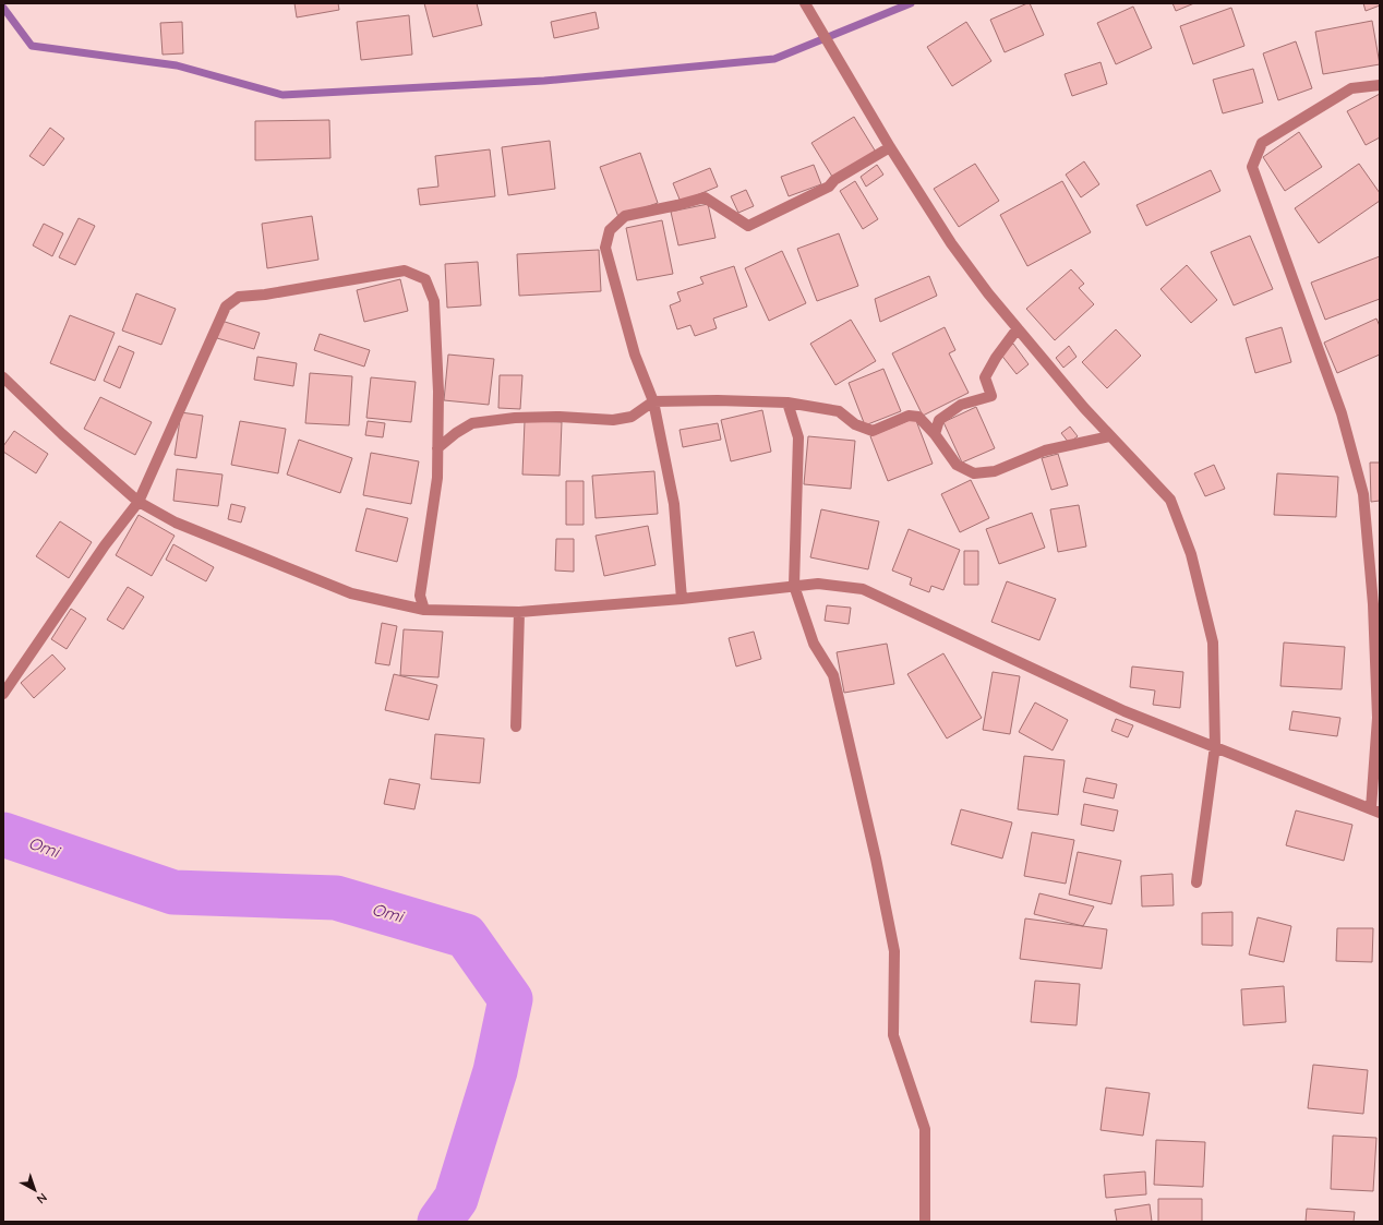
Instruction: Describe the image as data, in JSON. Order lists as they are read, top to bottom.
{
  "water": ["Omi"],
  "north": "bottom right"
}
